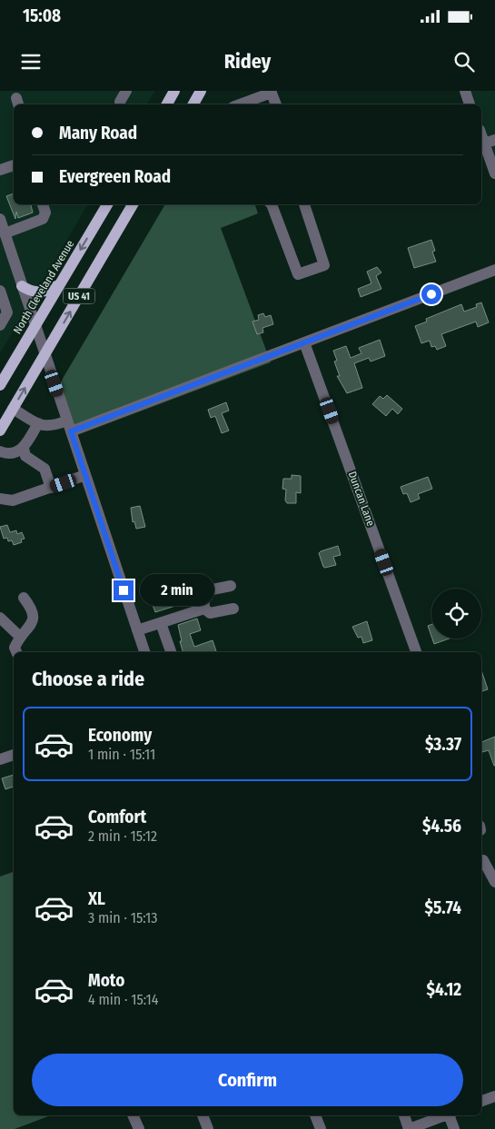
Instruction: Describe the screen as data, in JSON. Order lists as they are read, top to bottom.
{
  "streets": {
    "main road": ["North Cleveland Avenue", "US 41"],
    "street": ["Duncan Lane"]
  },
  "page": {
    "status": "15:08",
    "header": "Ridey",
    "banner": ["Many Road", "Evergreen Road"],
    "bubble": "2 min",
    "heading": "Choose a ride",
    "list": [
      {
        "name": "Economy",
        "note": "1 min · 15:11",
        "value": "$3.37"
      },
      {
        "name": "Comfort",
        "note": "2 min · 15:12",
        "value": "$4.56"
      },
      {
        "name": "XL",
        "note": "3 min · 15:13",
        "value": "$5.74"
      },
      {
        "name": "Moto",
        "note": "4 min · 15:14",
        "value": "$4.12"
      }
    ],
    "buttons": "Confirm"
  }
}
